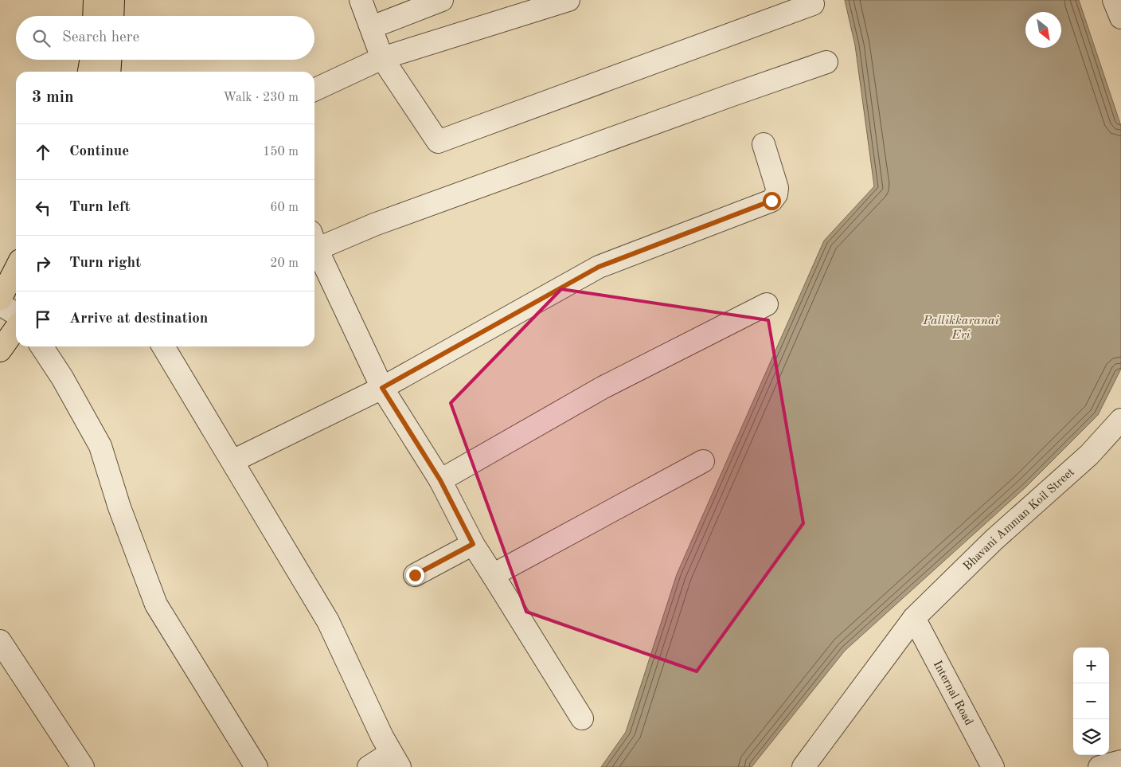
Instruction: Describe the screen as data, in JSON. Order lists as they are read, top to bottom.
{
  "streets": {
    "street": ["Bhavani Amman Koil Street", "Internal Road"]
  },
  "crossings": [
    ["Bhavani Amman Koil Street", "Internal Road"]
  ],
  "water": ["Pallikkaranai Eri"],
  "north": "bottom right",
  "page": {
    "search": "Search here",
    "heading": ["3 min", "Walk · 230 m"],
    "list": [
      ["Continue", "150 m"],
      ["Turn left", "60 m"],
      ["Turn right", "20 m"],
      "Arrive at destination"
    ],
    "map_buttons": ["+", "−"]
  }
}
